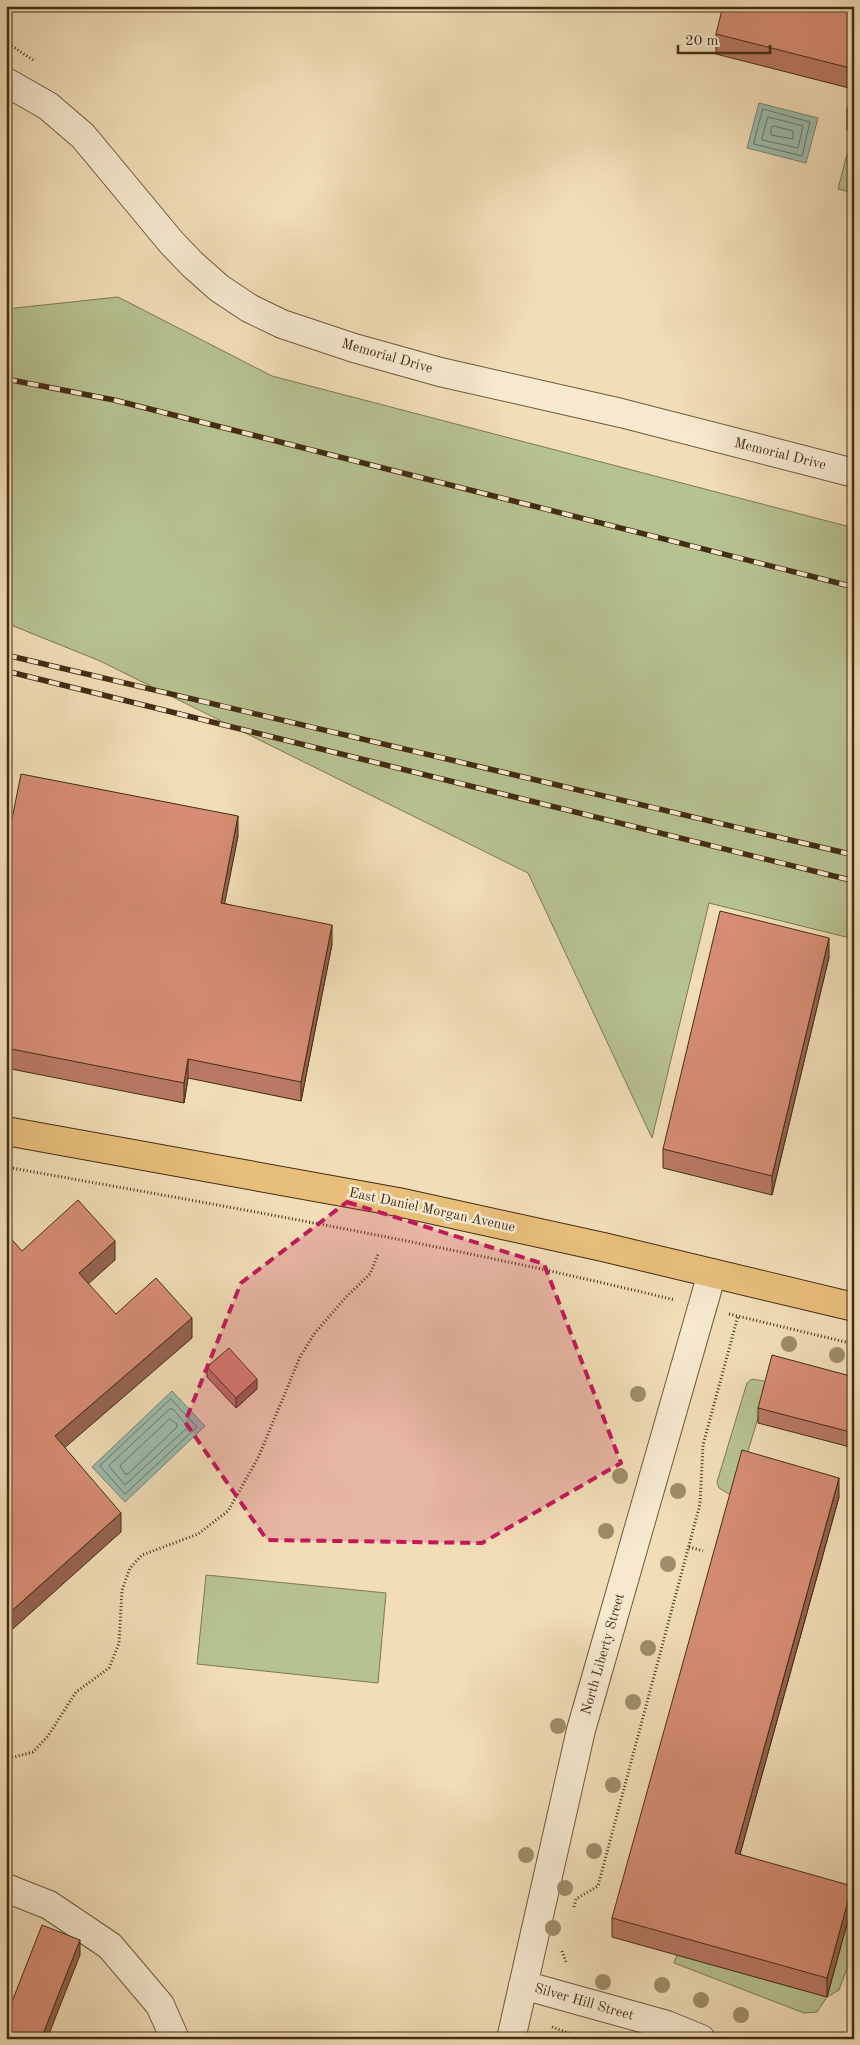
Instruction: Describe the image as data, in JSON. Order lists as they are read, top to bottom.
{
  "streets": {
    "main road": ["East Daniel Morgan Avenue"],
    "street": ["Memorial Drive", "North Liberty Street", "Silver Hill Street"]
  },
  "crossings": [
    ["East Daniel Morgan Avenue", "North Liberty Street"],
    ["North Liberty Street", "Silver Hill Street"]
  ],
  "scale_bar": "20 m"
}
